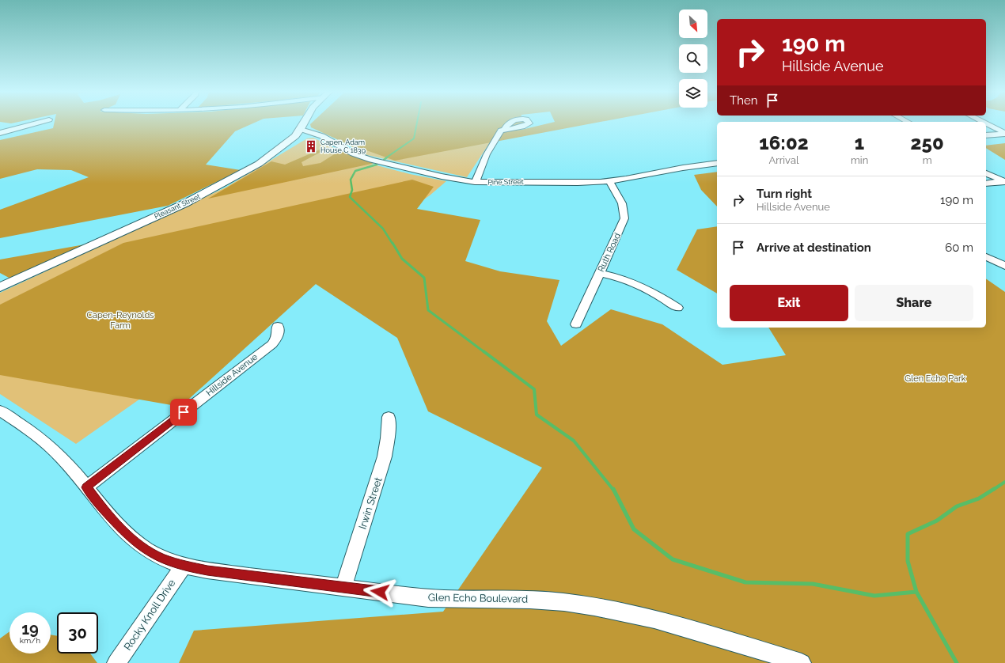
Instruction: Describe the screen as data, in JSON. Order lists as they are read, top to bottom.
{
  "streets": {
    "main road": ["Pleasant Street"],
    "street": [
      "Pine Street",
      "Ruth Road",
      "Hillside Avenue",
      "Irwin Street",
      "Glen Echo Boulevard",
      "Rocky Knoll Drive"
    ]
  },
  "crossings": [
    ["Pine Street", "Pleasant Street"],
    ["Pine Street", "Ruth Road"],
    ["Hillside Avenue", "Glen Echo Boulevard"],
    ["Irwin Street", "Glen Echo Boulevard"],
    ["Glen Echo Boulevard", "Rocky Knoll Drive"]
  ],
  "parks": ["Capen-Reynolds Farm", "Glen Echo Park"],
  "places": {
    "building": ["Capen, Adam House C 1839"]
  },
  "north": "bottom right",
  "page": {
    "turn": ["190 m", "Hillside Avenue"],
    "then": "Then",
    "eta": [
      "16:02",
      "Arrival",
      "1",
      "min",
      "250",
      "m"
    ],
    "list": [
      {
        "name": "Turn right",
        "note": "Hillside Avenue",
        "value": "190 m"
      },
      {
        "name": "Arrive at destination",
        "value": "60 m"
      }
    ],
    "buttons": ["Exit", "Share"],
    "speed": "19 km/h",
    "limit": "30"
  }
}
